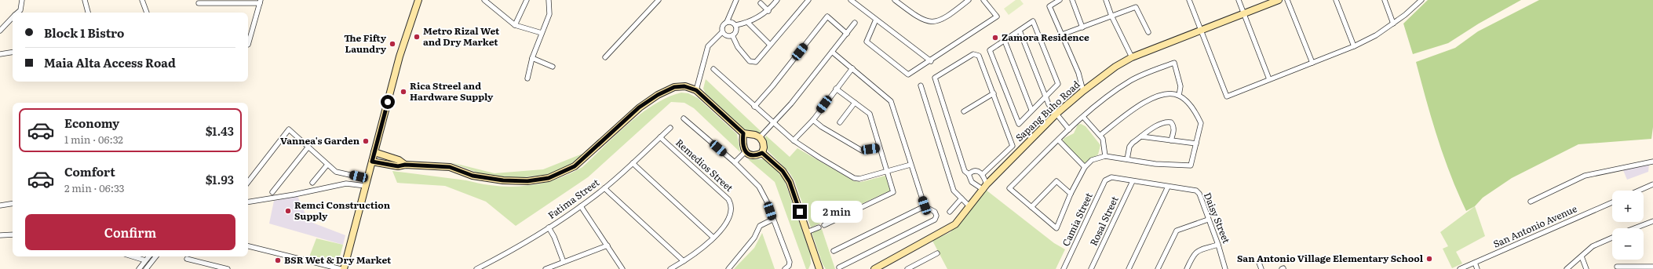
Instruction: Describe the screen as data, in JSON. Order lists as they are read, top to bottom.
{
  "streets": {
    "street": [
      "Sapang Buho Road",
      "Remedios Street",
      "Fatima Street",
      "Daisy Street",
      "Camia Street",
      "Rosal Street",
      "San Antonio Avenue"
    ]
  },
  "crossings": [
    ["Remedios Street", "Fatima Street"],
    ["Camia Street", "Rosal Street"]
  ],
  "places": [
    "Metro Rizal Wet and Dry Market",
    "Zamora Residence",
    "The Fifty Laundry",
    "Rica Streel and Hardware Supply",
    "Vannea's Garden",
    "Remci Construction Supply",
    "San Antonio Village Elementary School",
    "BSR Wet & Dry Market"
  ],
  "page": {
    "banner": ["Block 1 Bistro", "Maia Alta Access Road"],
    "list": [
      {
        "name": "Economy",
        "note": "1 min · 06:32",
        "value": "$1.43"
      },
      {
        "name": "Comfort",
        "note": "2 min · 06:33",
        "value": "$1.93"
      }
    ],
    "map_buttons": ["+", "−"],
    "bubble": "2 min",
    "buttons": "Confirm"
  }
}
